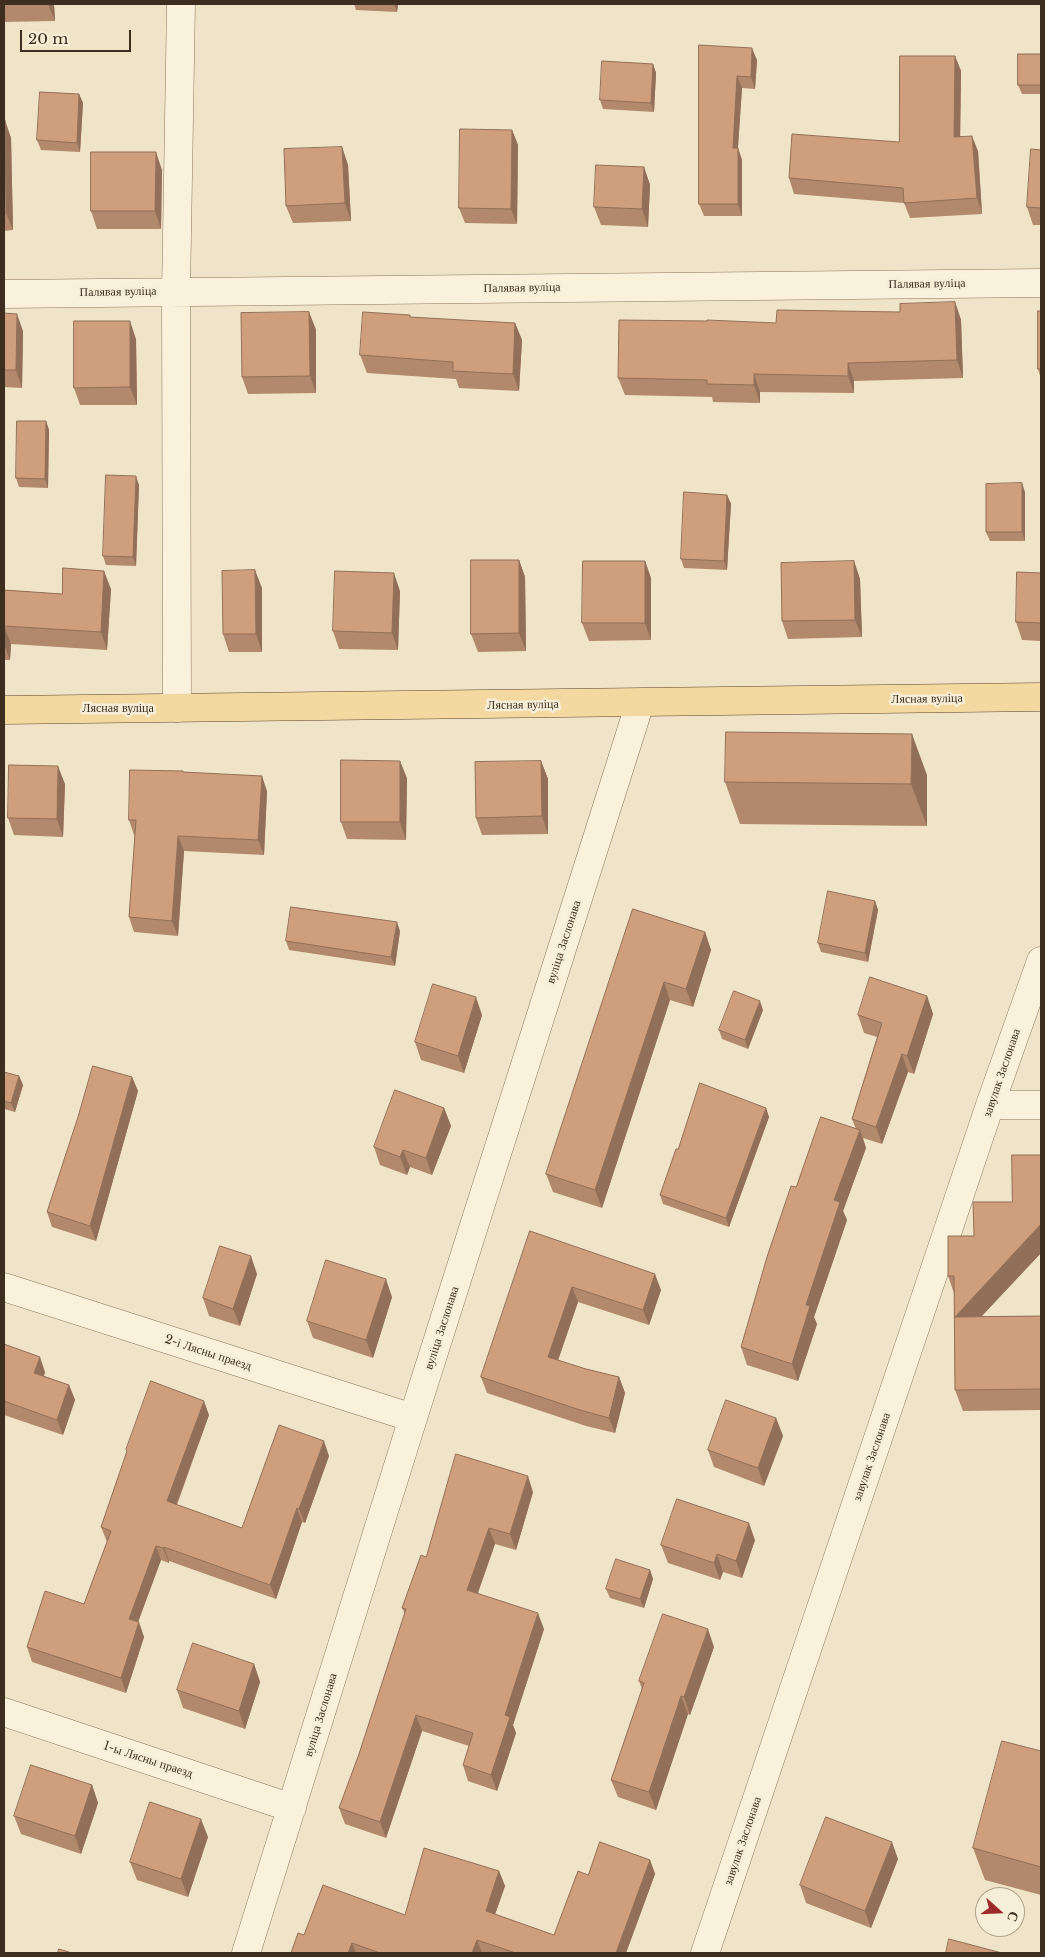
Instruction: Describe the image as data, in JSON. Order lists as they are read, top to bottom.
{
  "streets": {
    "main road": ["Лясная вуліца"],
    "street": [
      "Палявая вуліца",
      "вуліца Заслонава",
      "завулак Заслонава",
      "2-і Лясны праезд",
      "1-ы Лясны праезд"
    ]
  },
  "crossings": [
    ["Лясная вуліца", "вуліца Заслонава"],
    ["вуліца Заслонава", "2-і Лясны праезд"],
    ["вуліца Заслонава", "1-ы Лясны праезд"]
  ],
  "scale_bar": "20 m",
  "north": "right"
}
